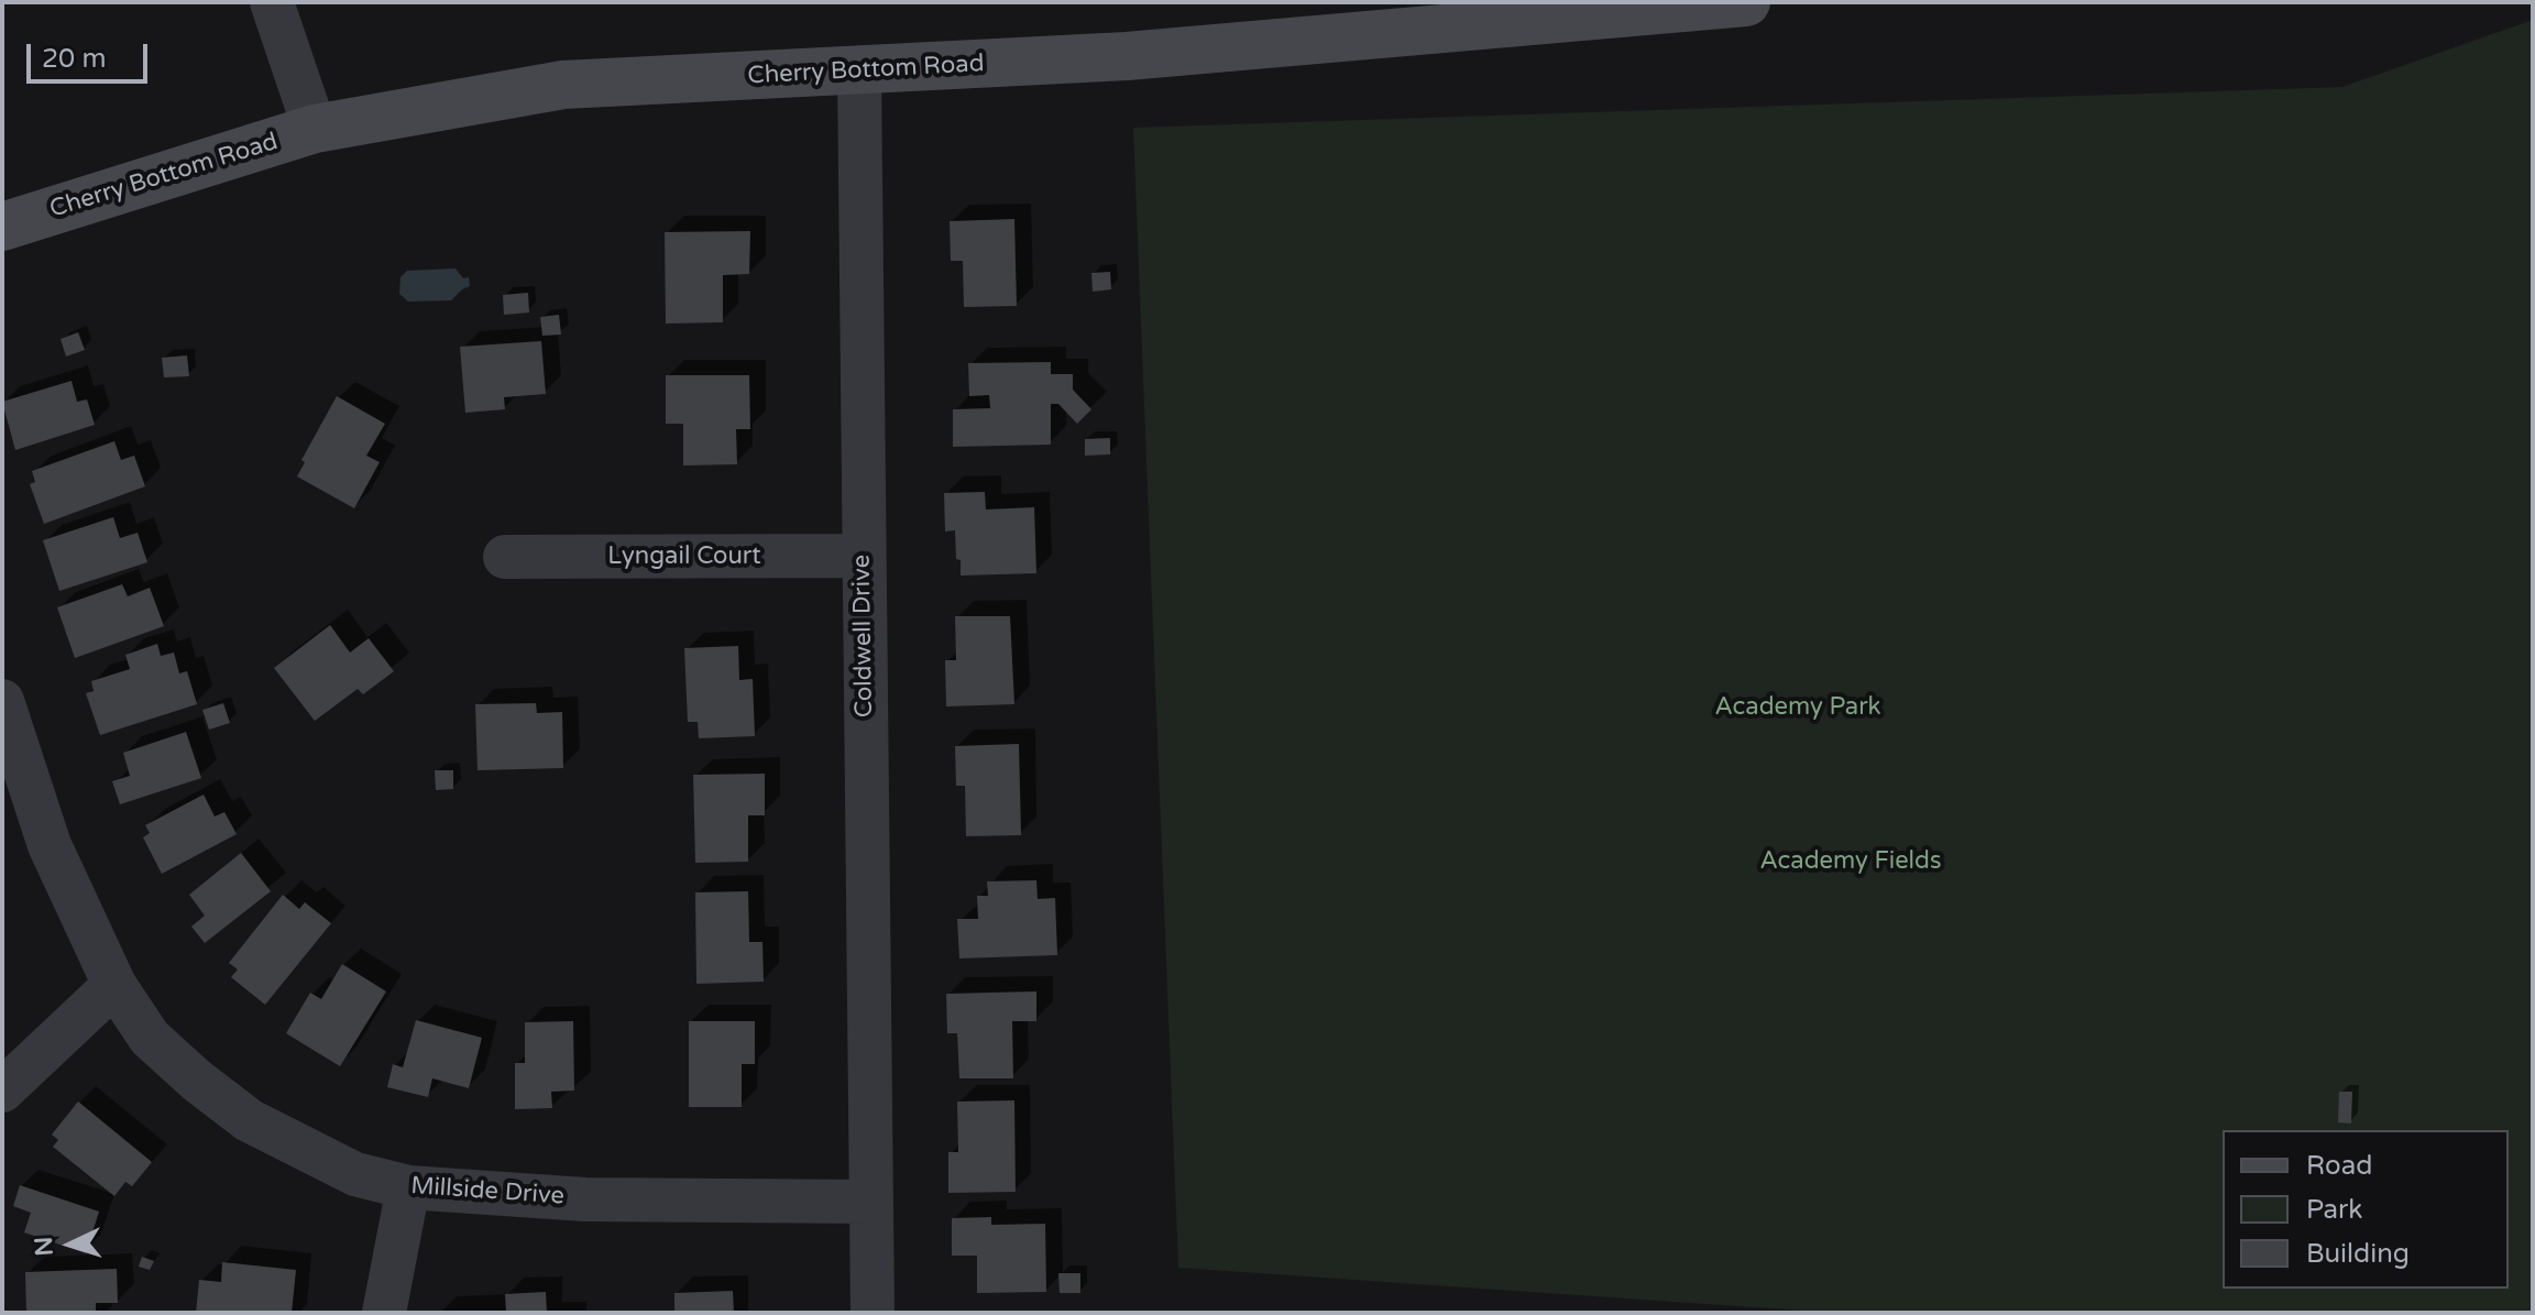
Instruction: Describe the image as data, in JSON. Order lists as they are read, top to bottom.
{
  "streets": {
    "main road": ["Cherry Bottom Road"],
    "street": ["Lyngail Court", "Coldwell Drive", "Millside Drive"]
  },
  "crossings": [
    ["Cherry Bottom Road", "Coldwell Drive"],
    ["Lyngail Court", "Coldwell Drive"],
    ["Coldwell Drive", "Millside Drive"]
  ],
  "parks": ["Academy Park", "Academy Fields"],
  "legend": ["Road", "Park", "Building"],
  "scale_bar": "20 m",
  "north": "left"
}
